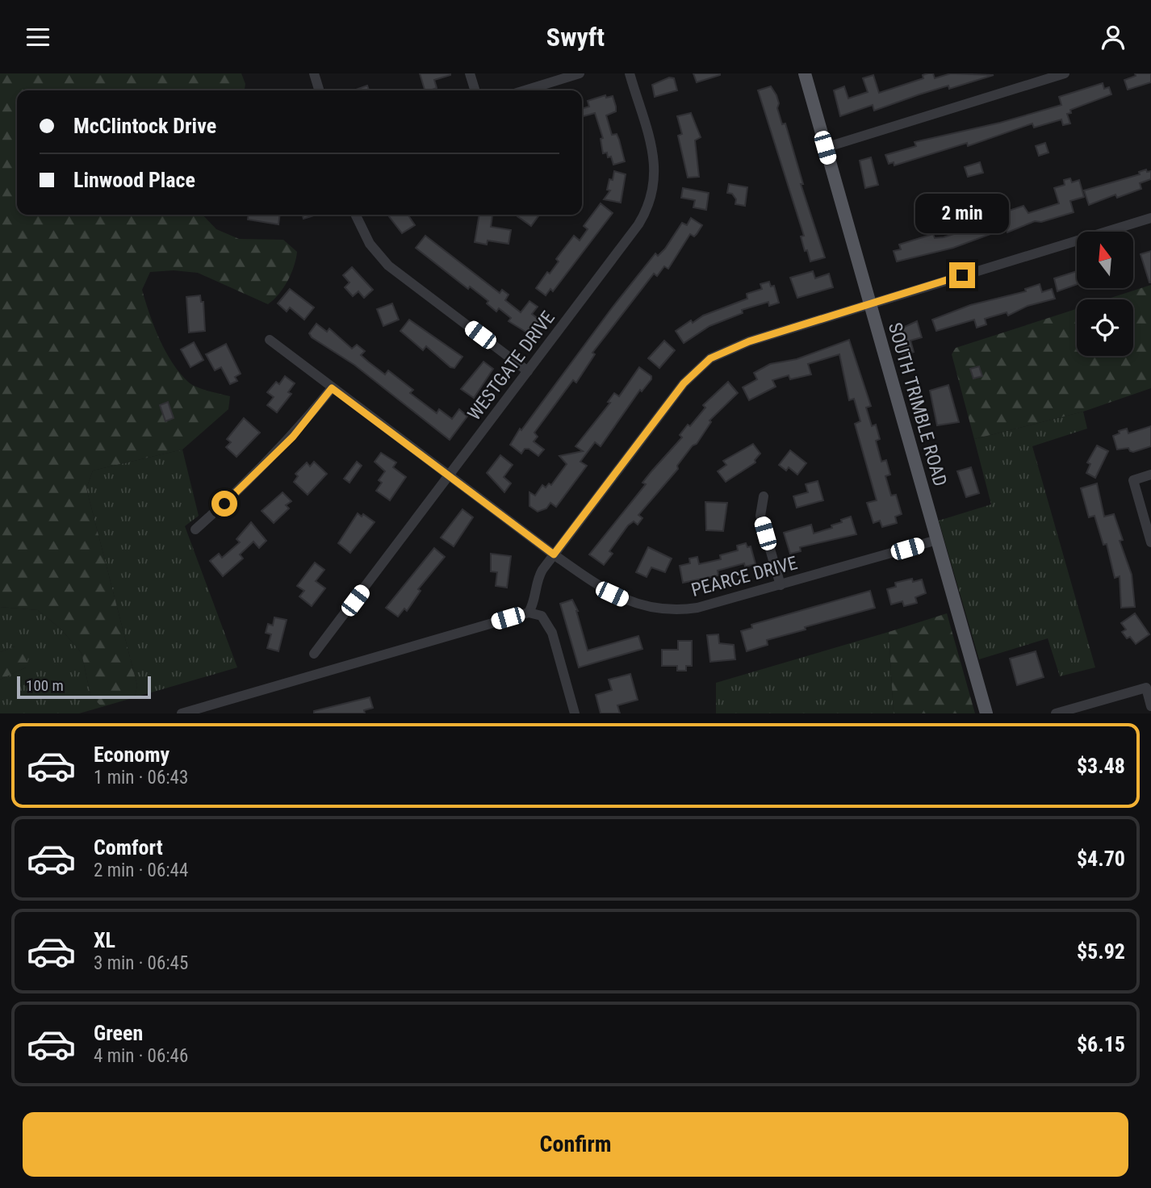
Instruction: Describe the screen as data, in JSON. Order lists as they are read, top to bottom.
{
  "streets": {
    "main road": ["SOUTH TRIMBLE ROAD"],
    "street": ["WESTGATE DRIVE", "PEARCE DRIVE"]
  },
  "crossings": [
    ["WESTGATE DRIVE", "PEARCE DRIVE"],
    ["SOUTH TRIMBLE ROAD", "PEARCE DRIVE"]
  ],
  "scale_bar": "100 m",
  "north": "top",
  "page": {
    "header": "Swyft",
    "banner": ["McClintock Drive", "Linwood Place"],
    "bubble": "2 min",
    "scale": "100 m",
    "list": [
      {
        "name": "Economy",
        "note": "1 min · 06:43",
        "value": "$3.48"
      },
      {
        "name": "Comfort",
        "note": "2 min · 06:44",
        "value": "$4.70"
      },
      {
        "name": "XL",
        "note": "3 min · 06:45",
        "value": "$5.92"
      },
      {
        "name": "Green",
        "note": "4 min · 06:46",
        "value": "$6.15"
      }
    ],
    "buttons": "Confirm"
  }
}
